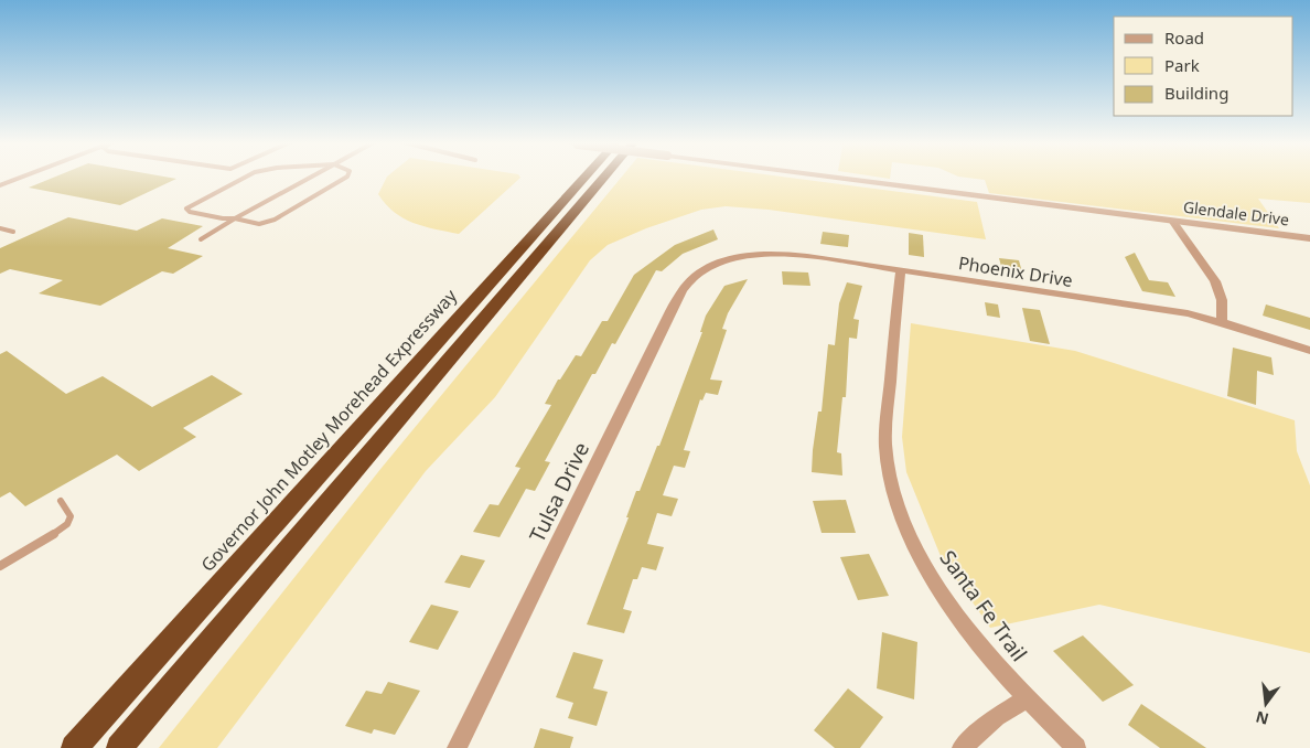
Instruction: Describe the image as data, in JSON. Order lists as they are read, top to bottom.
{
  "streets": {
    "highway": ["Governor John Motley Morehead Expressway"],
    "street": [
      "Glendale Drive",
      "Phoenix Drive",
      "Tulsa Drive",
      "Santa Fe Trail"
    ]
  },
  "crossings": [
    ["Phoenix Drive", "Tulsa Drive"],
    ["Phoenix Drive", "Santa Fe Trail"]
  ],
  "legend": ["Road", "Park", "Building"],
  "north": "bottom"
}
